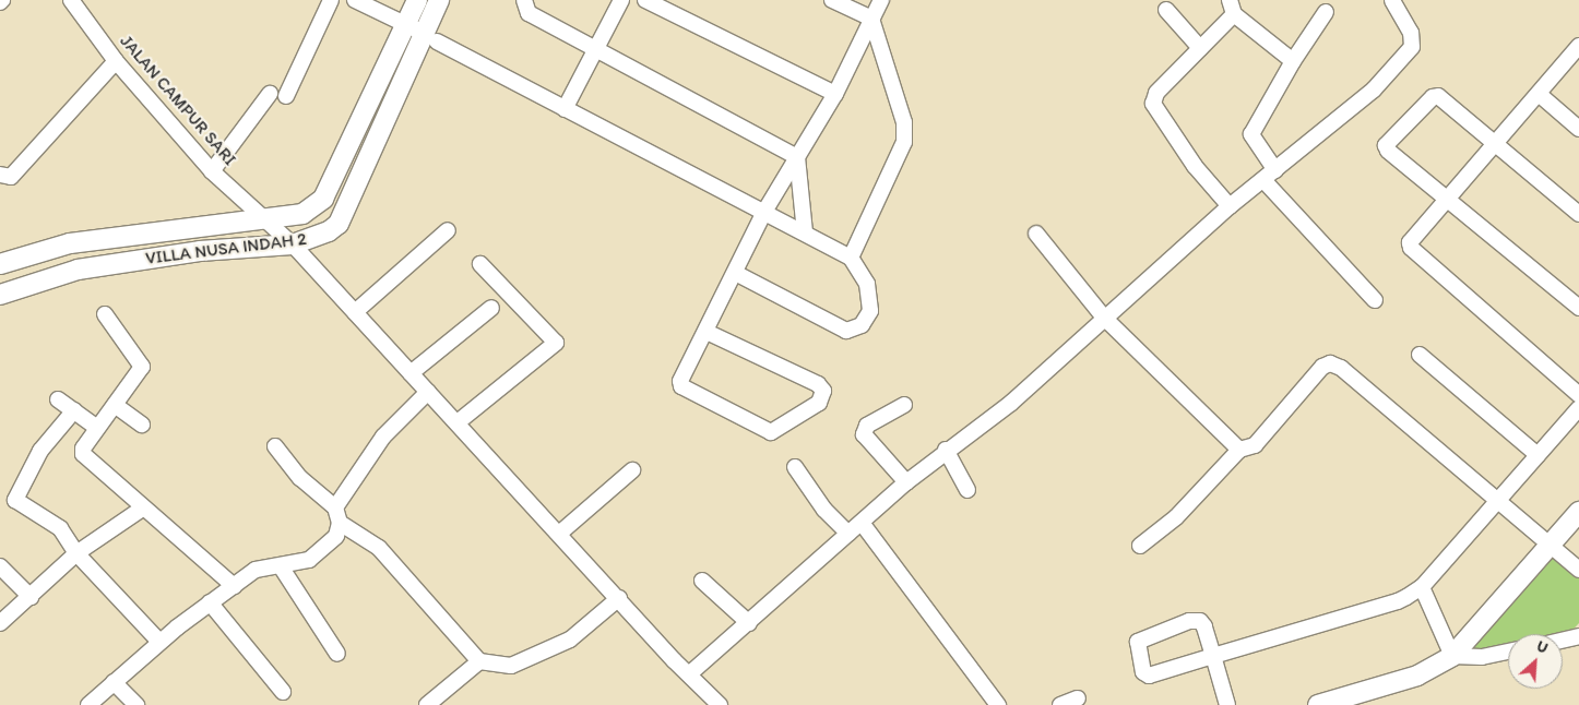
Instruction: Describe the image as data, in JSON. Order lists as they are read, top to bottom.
{
  "streets": {
    "street": ["JALAN CAMPUR SARI", "VILLA NUSA INDAH 2"]
  },
  "crossings": [
    ["JALAN CAMPUR SARI", "VILLA NUSA INDAH 2"]
  ],
  "north": "top right"
}
